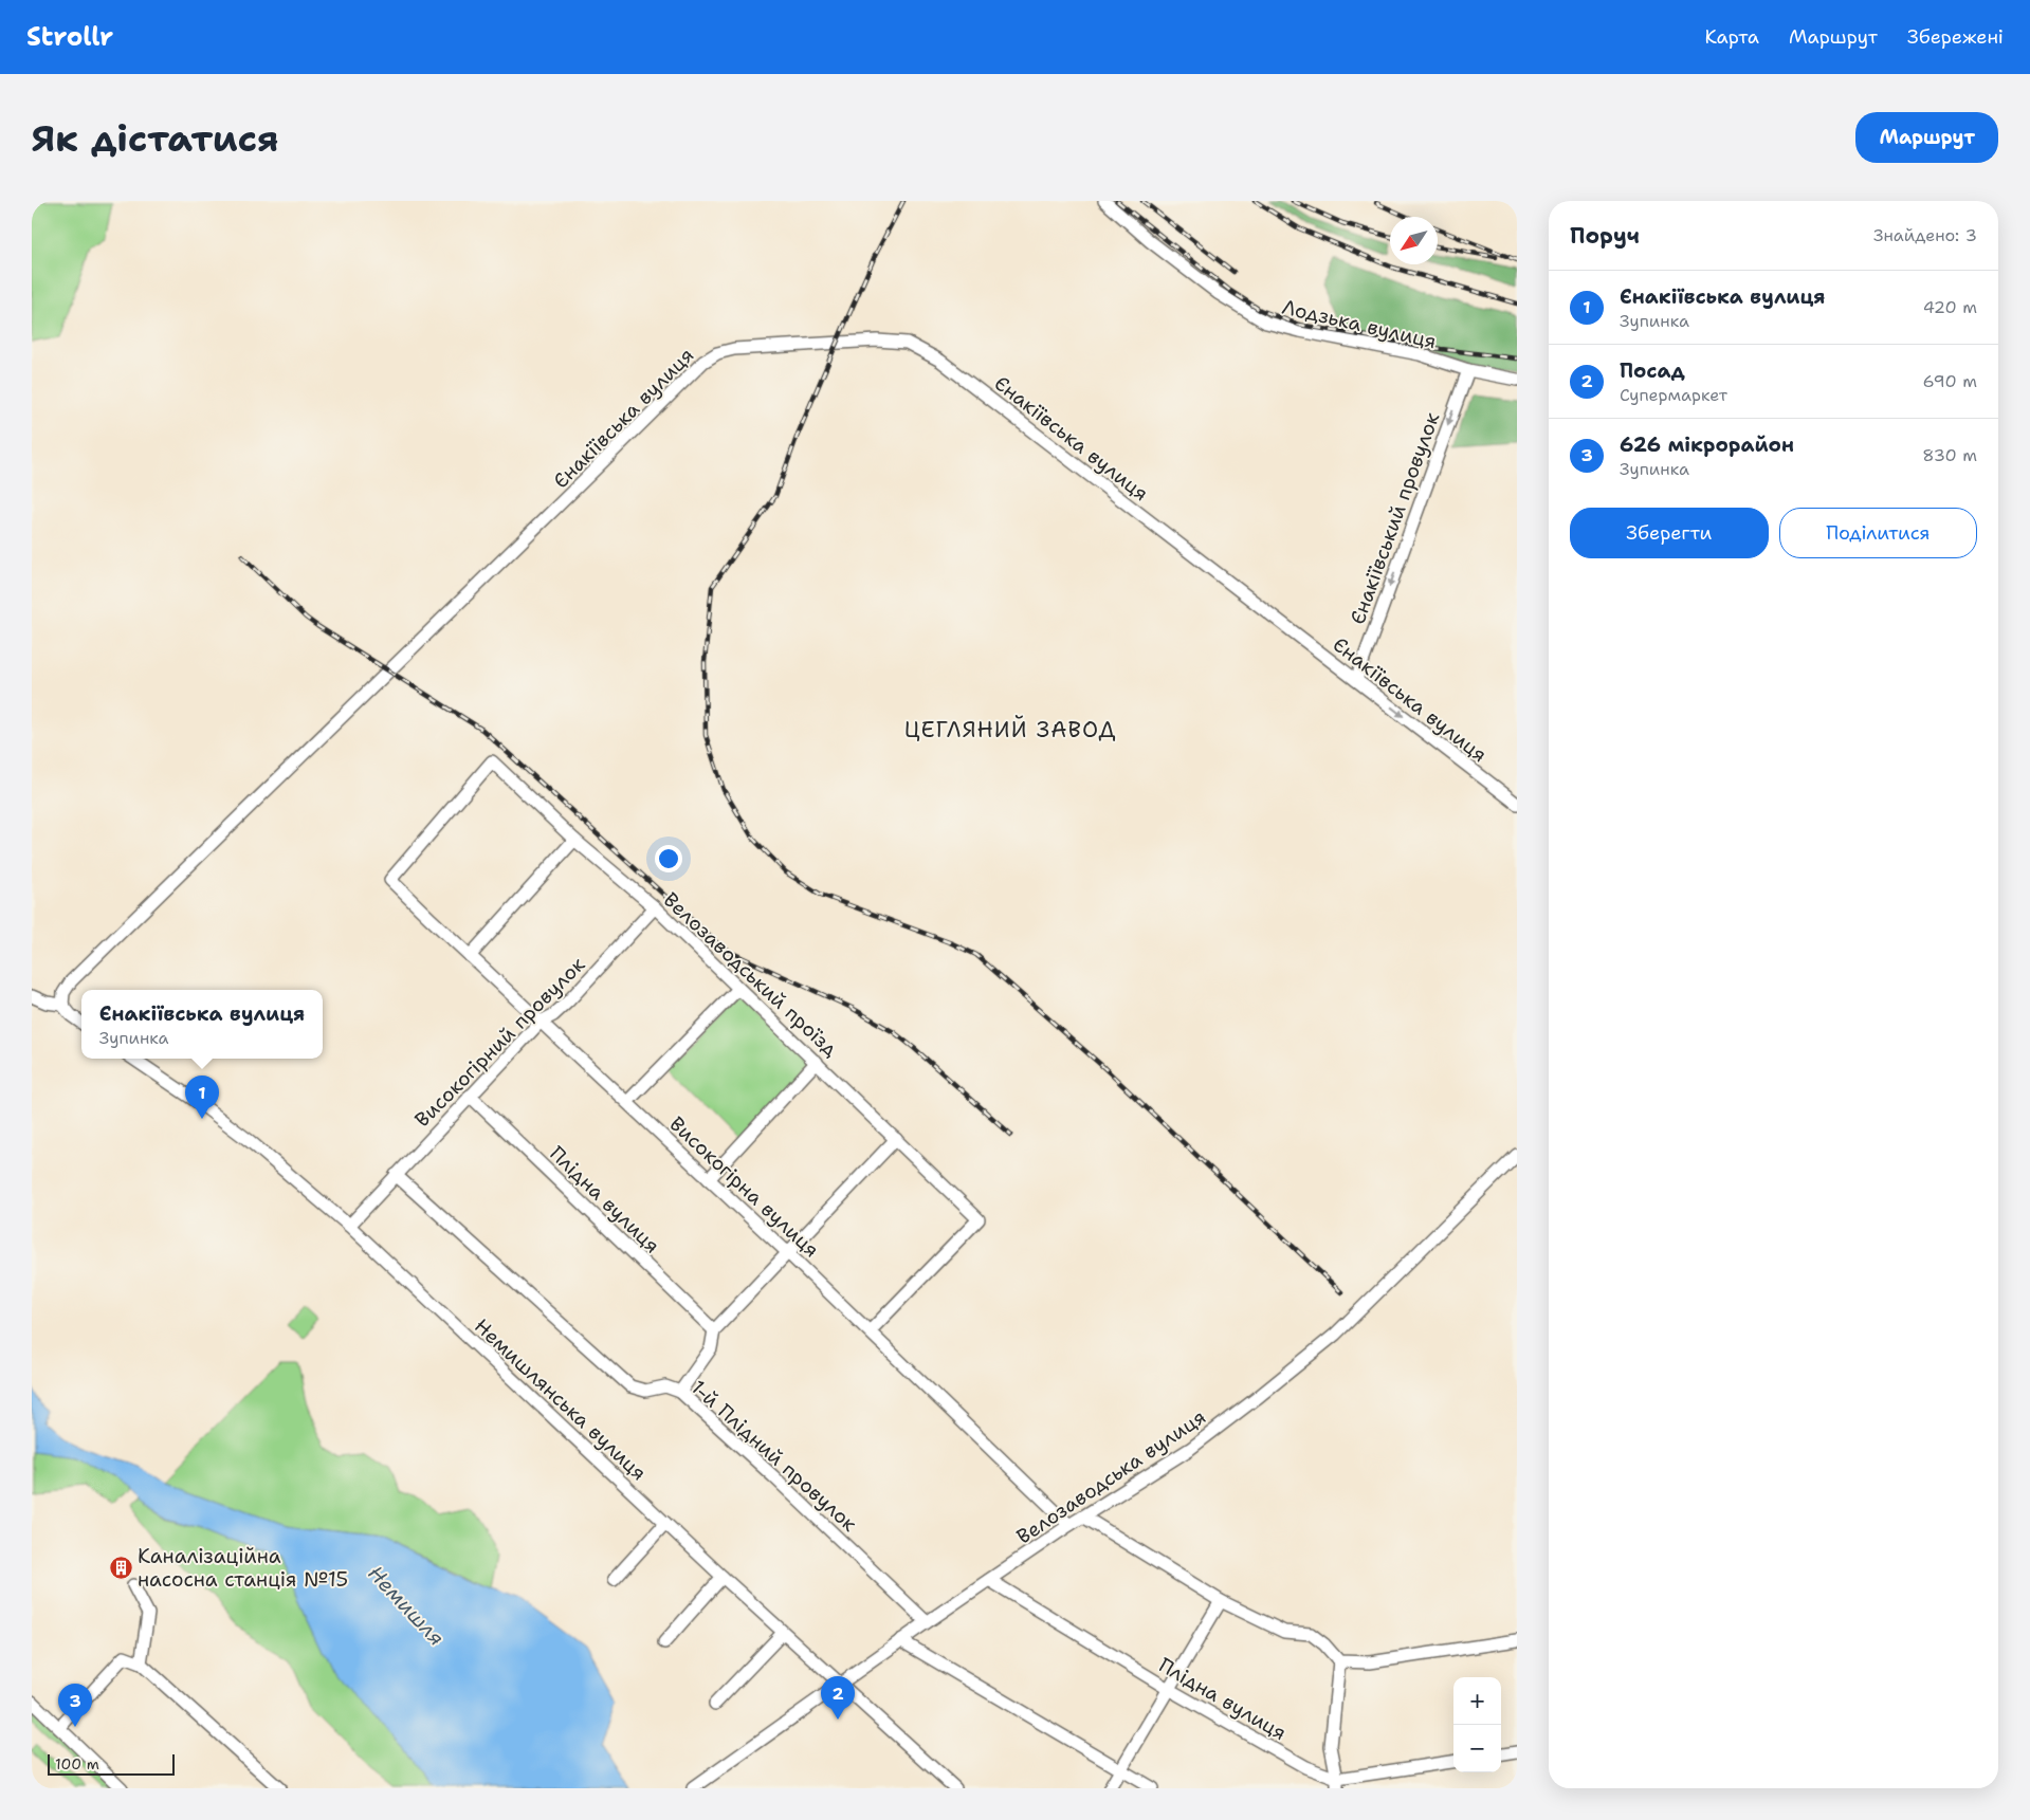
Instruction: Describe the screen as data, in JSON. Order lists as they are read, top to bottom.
{
  "streets": {
    "street": [
      "Лодзька вулиця",
      "Єнакіївська вулиця",
      "Єнакіївський провулок",
      "Велозаводський проїзд",
      "Високогірний провулок",
      "Високогірна вулиця",
      "Плідна вулиця",
      "Немишлянська вулиця",
      "1-й Плідний провулок",
      "Велозаводська вулиця"
    ]
  },
  "crossings": [
    ["Лодзька вулиця", "Єнакіївський провулок"],
    ["Єнакіївська вулиця", "Єнакіївський провулок"],
    ["Велозаводський проїзд", "Високогірний провулок"],
    ["Велозаводський проїзд", "Високогірна вулиця"],
    ["Високогірний провулок", "Високогірна вулиця"],
    ["Високогірний провулок", "Плідна вулиця"],
    ["Високогірний провулок", "Немишлянська вулиця"],
    ["Високогірний провулок", "1-й Плідний провулок"],
    ["Високогірна вулиця", "Велозаводська вулиця"],
    ["Плідна вулиця", "Велозаводська вулиця"],
    ["Немишлянська вулиця", "Велозаводська вулиця"],
    ["1-й Плідний провулок", "Велозаводська вулиця"]
  ],
  "one_way": ["Єнакіївський провулок"],
  "districts": ["ЦЕГЛЯНИЙ ЗАВОД"],
  "water": ["Немишля"],
  "places": {
    "building": ["Каналізаційна насосна станція №15"]
  },
  "scale_bar": "100 m",
  "north": "bottom left",
  "page": {
    "header": "Strollr",
    "nav": ["Карта", "Маршрут", "Збережені"],
    "buttons": [
      "Маршрут",
      ["Зберегти", "Поділитися"]
    ],
    "title": "Як дістатися",
    "heading": ["Поруч", "Знайдено: 3"],
    "list": [
      {
        "mark": "1",
        "name": "Єнакіївська вулиця",
        "note": "Зупинка",
        "value": "420 m"
      },
      {
        "mark": "2",
        "name": "Посад",
        "note": "Супермаркет",
        "value": "690 m"
      },
      {
        "mark": "3",
        "name": "626 мікрорайон",
        "note": "Зупинка",
        "value": "830 m"
      }
    ],
    "popup": ["Єнакіївська вулиця", "Зупинка"],
    "pins": ["1", "2", "3"],
    "map_buttons": ["+", "−"],
    "scale": "100 m"
  }
}
